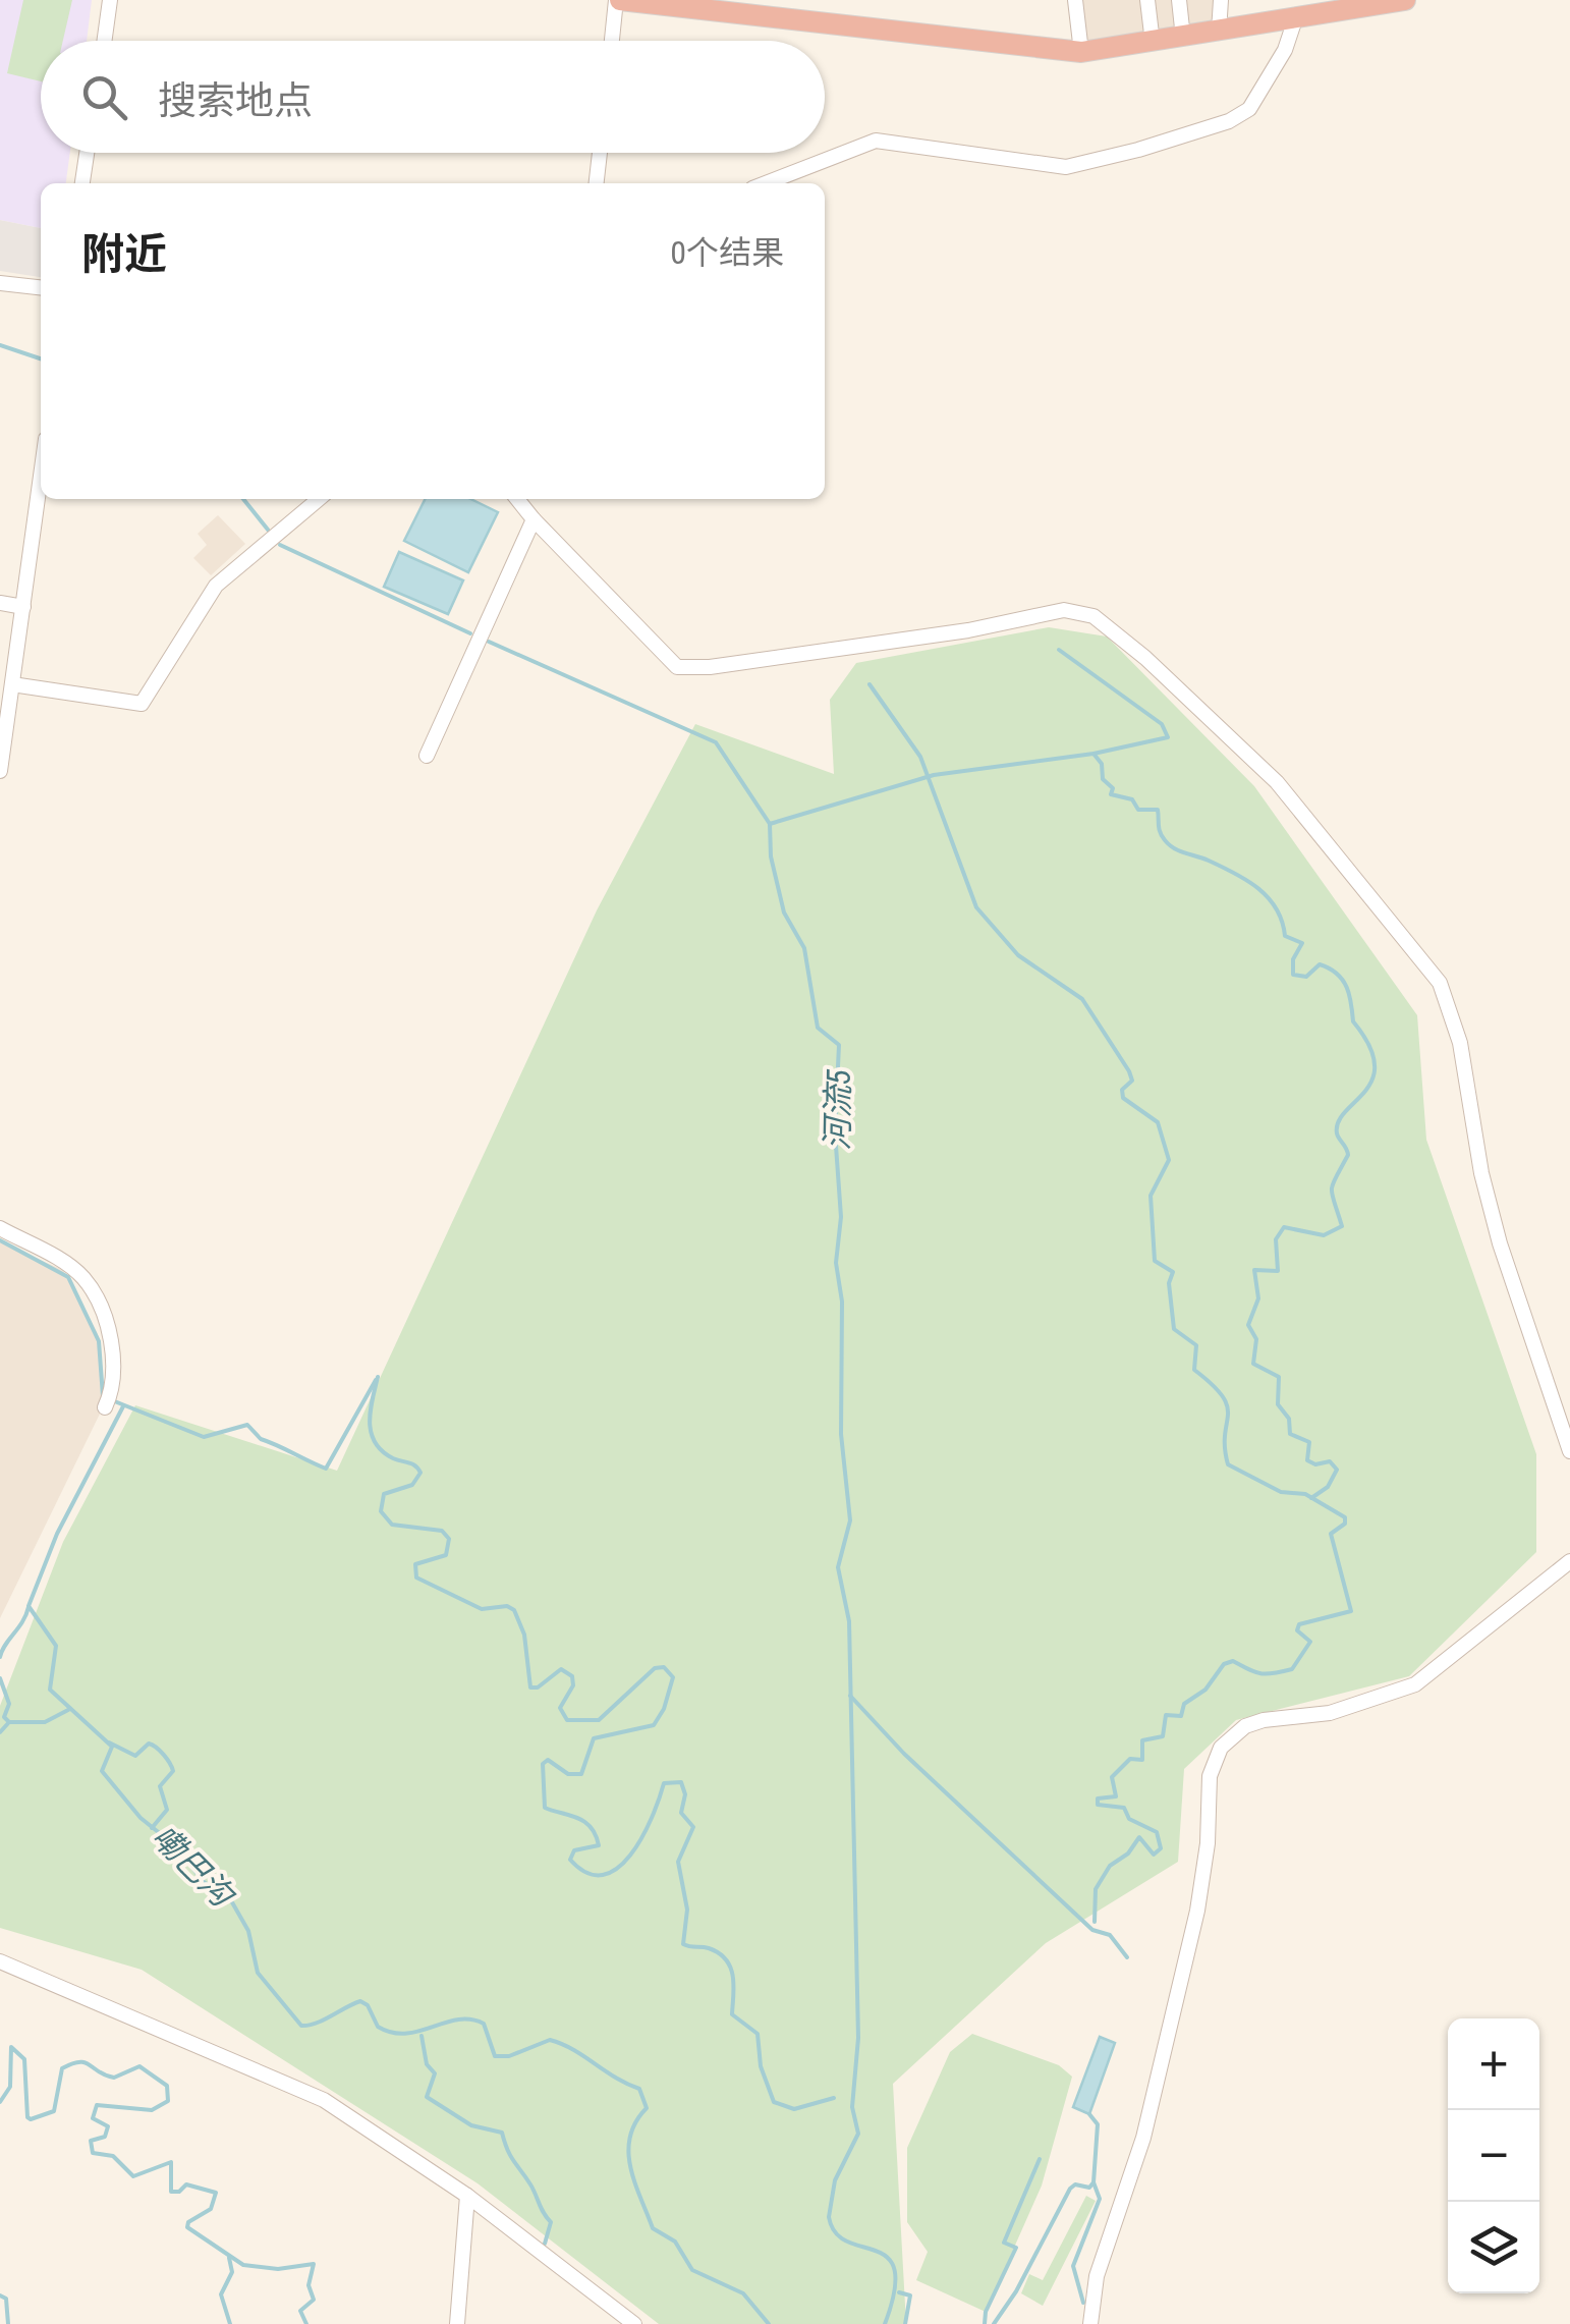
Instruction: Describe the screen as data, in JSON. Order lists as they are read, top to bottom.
{
  "water": ["河流5", "嘞巴沟"],
  "page": {
    "search": "搜索地点",
    "heading": ["附近", "0个结果"],
    "map_buttons": ["+", "−"]
  }
}
